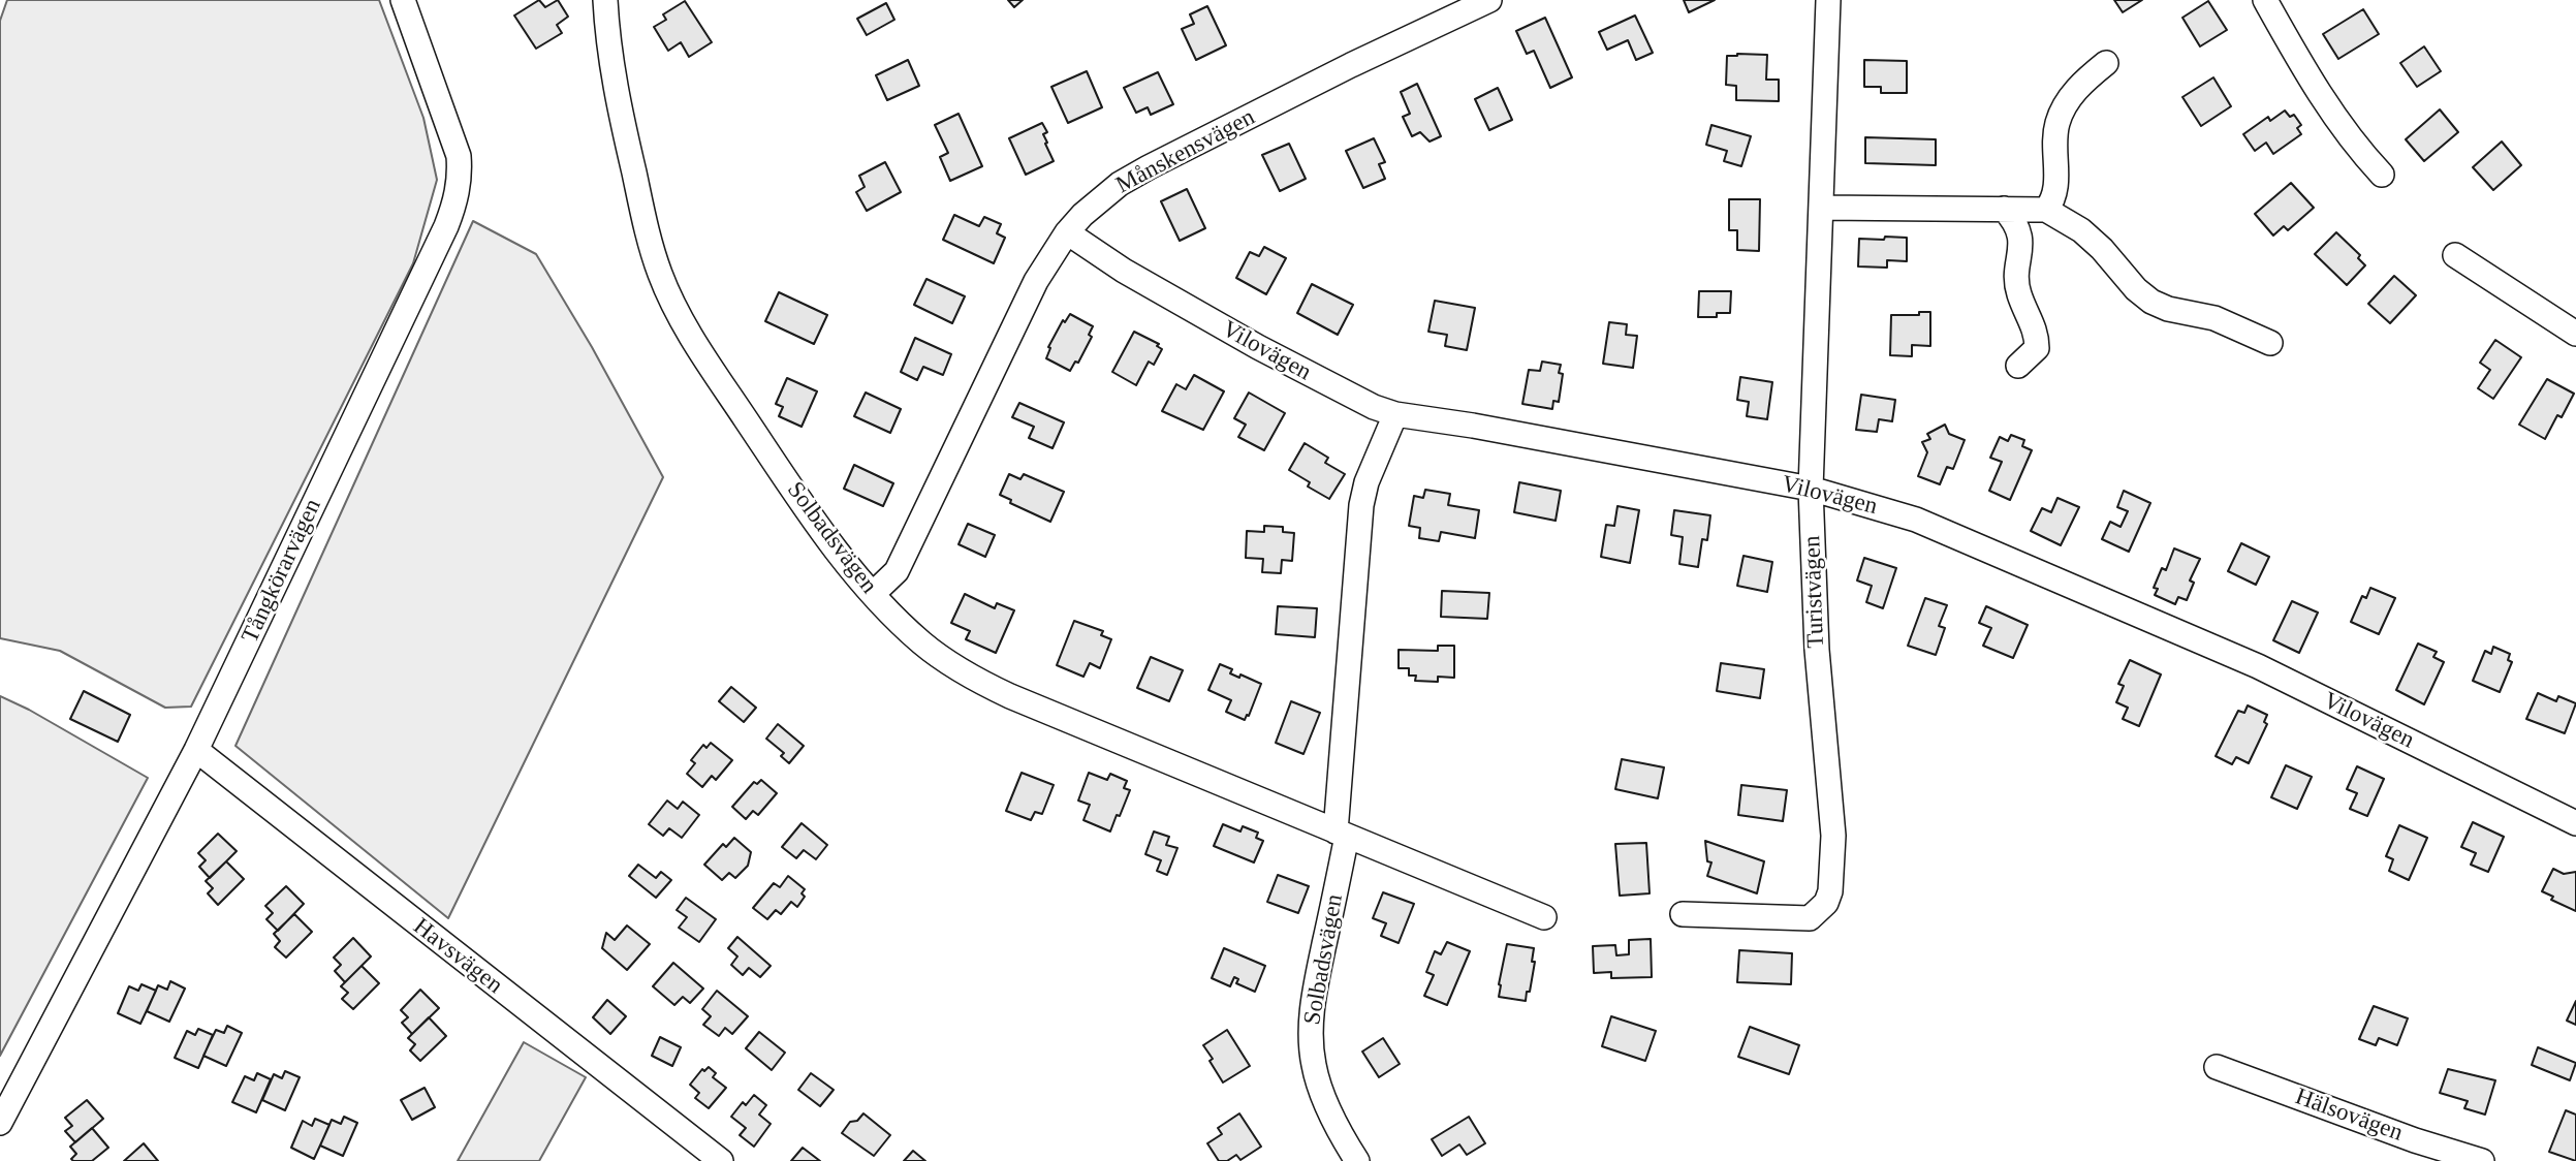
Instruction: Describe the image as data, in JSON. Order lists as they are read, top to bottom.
{
  "streets": {
    "street": [
      "Månskensvägen",
      "Vilovägen",
      "Solbadsvägen",
      "Tångkörarvägen",
      "Turistvägen",
      "Havsvägen",
      "Hälsovägen"
    ]
  },
  "crossings": [
    ["Månskensvägen", "Vilovägen"],
    ["Månskensvägen", "Solbadsvägen"],
    ["Vilovägen", "Solbadsvägen"],
    ["Vilovägen", "Turistvägen"],
    ["Tångkörarvägen", "Havsvägen"]
  ]
}
